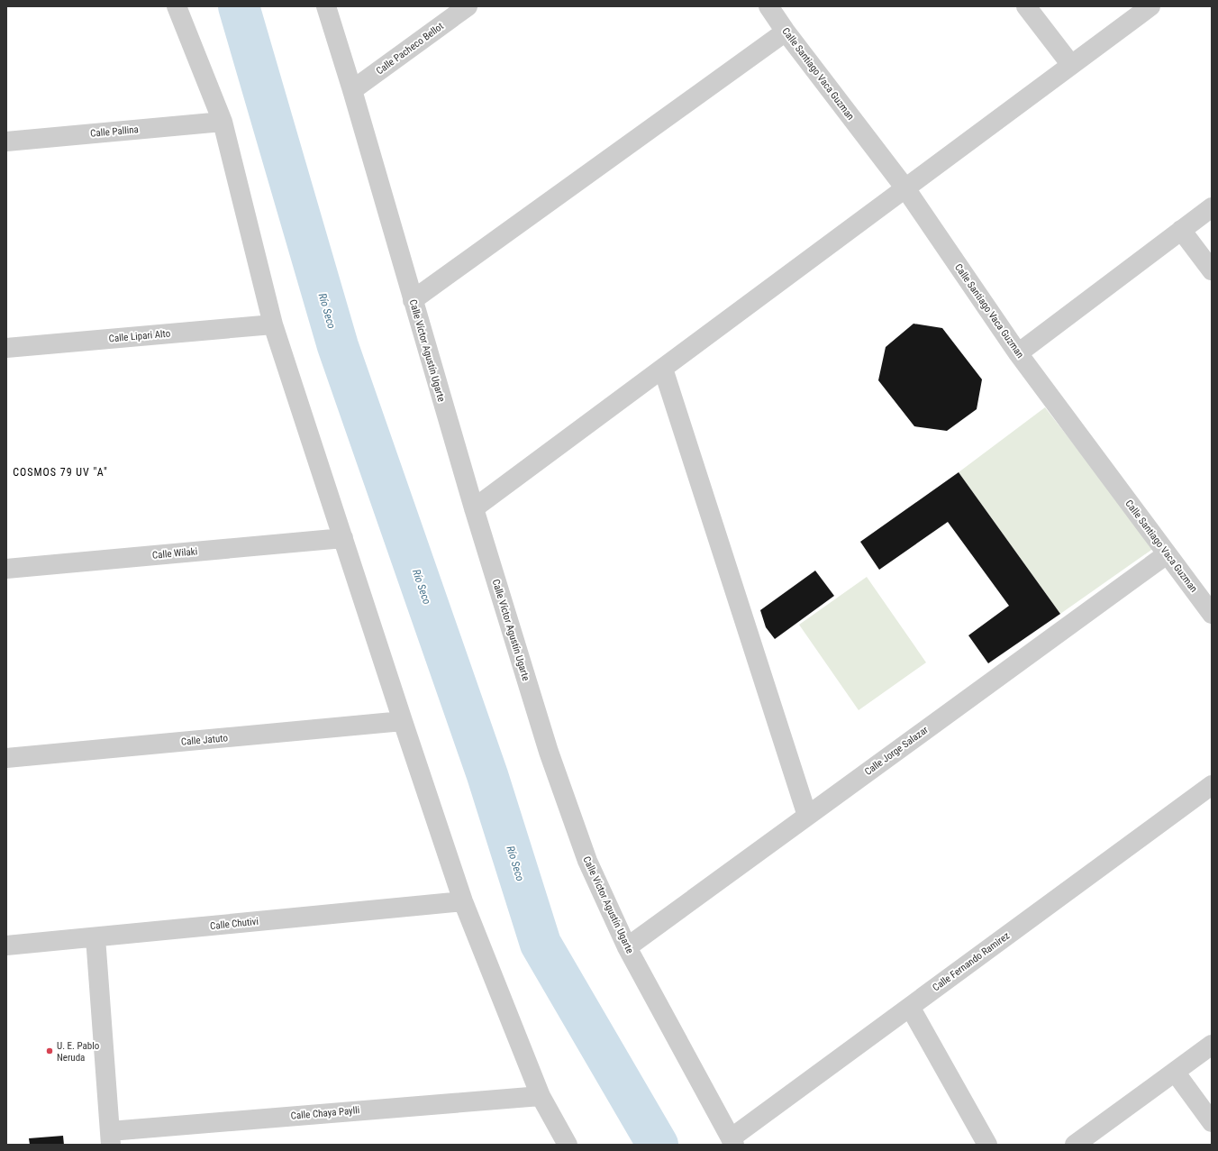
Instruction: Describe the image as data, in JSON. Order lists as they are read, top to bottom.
{
  "streets": {
    "street": [
      "Calle Pacheco Bellot",
      "Calle Santiago Vaca Guzman",
      "Calle Pallina",
      "Calle Lipari Alto",
      "Calle Víctor Agustín Ugarte",
      "Calle Wilaki",
      "Calle Jatuto",
      "Calle Jorge Salazar",
      "Calle Chutivi",
      "Calle Fernando Ramirez",
      "Calle Chaya Paylli"
    ]
  },
  "crossings": [
    ["Calle Pacheco Bellot", "Calle Víctor Agustín Ugarte"],
    ["Calle Santiago Vaca Guzman", "Calle Jorge Salazar"],
    ["Calle Víctor Agustín Ugarte", "Calle Jorge Salazar"],
    ["Calle Víctor Agustín Ugarte", "Calle Fernando Ramirez"]
  ],
  "districts": ["COSMOS 79 UV \"A\""],
  "water": ["Río Seco"],
  "places": ["U. E. Pablo Neruda"]
}
